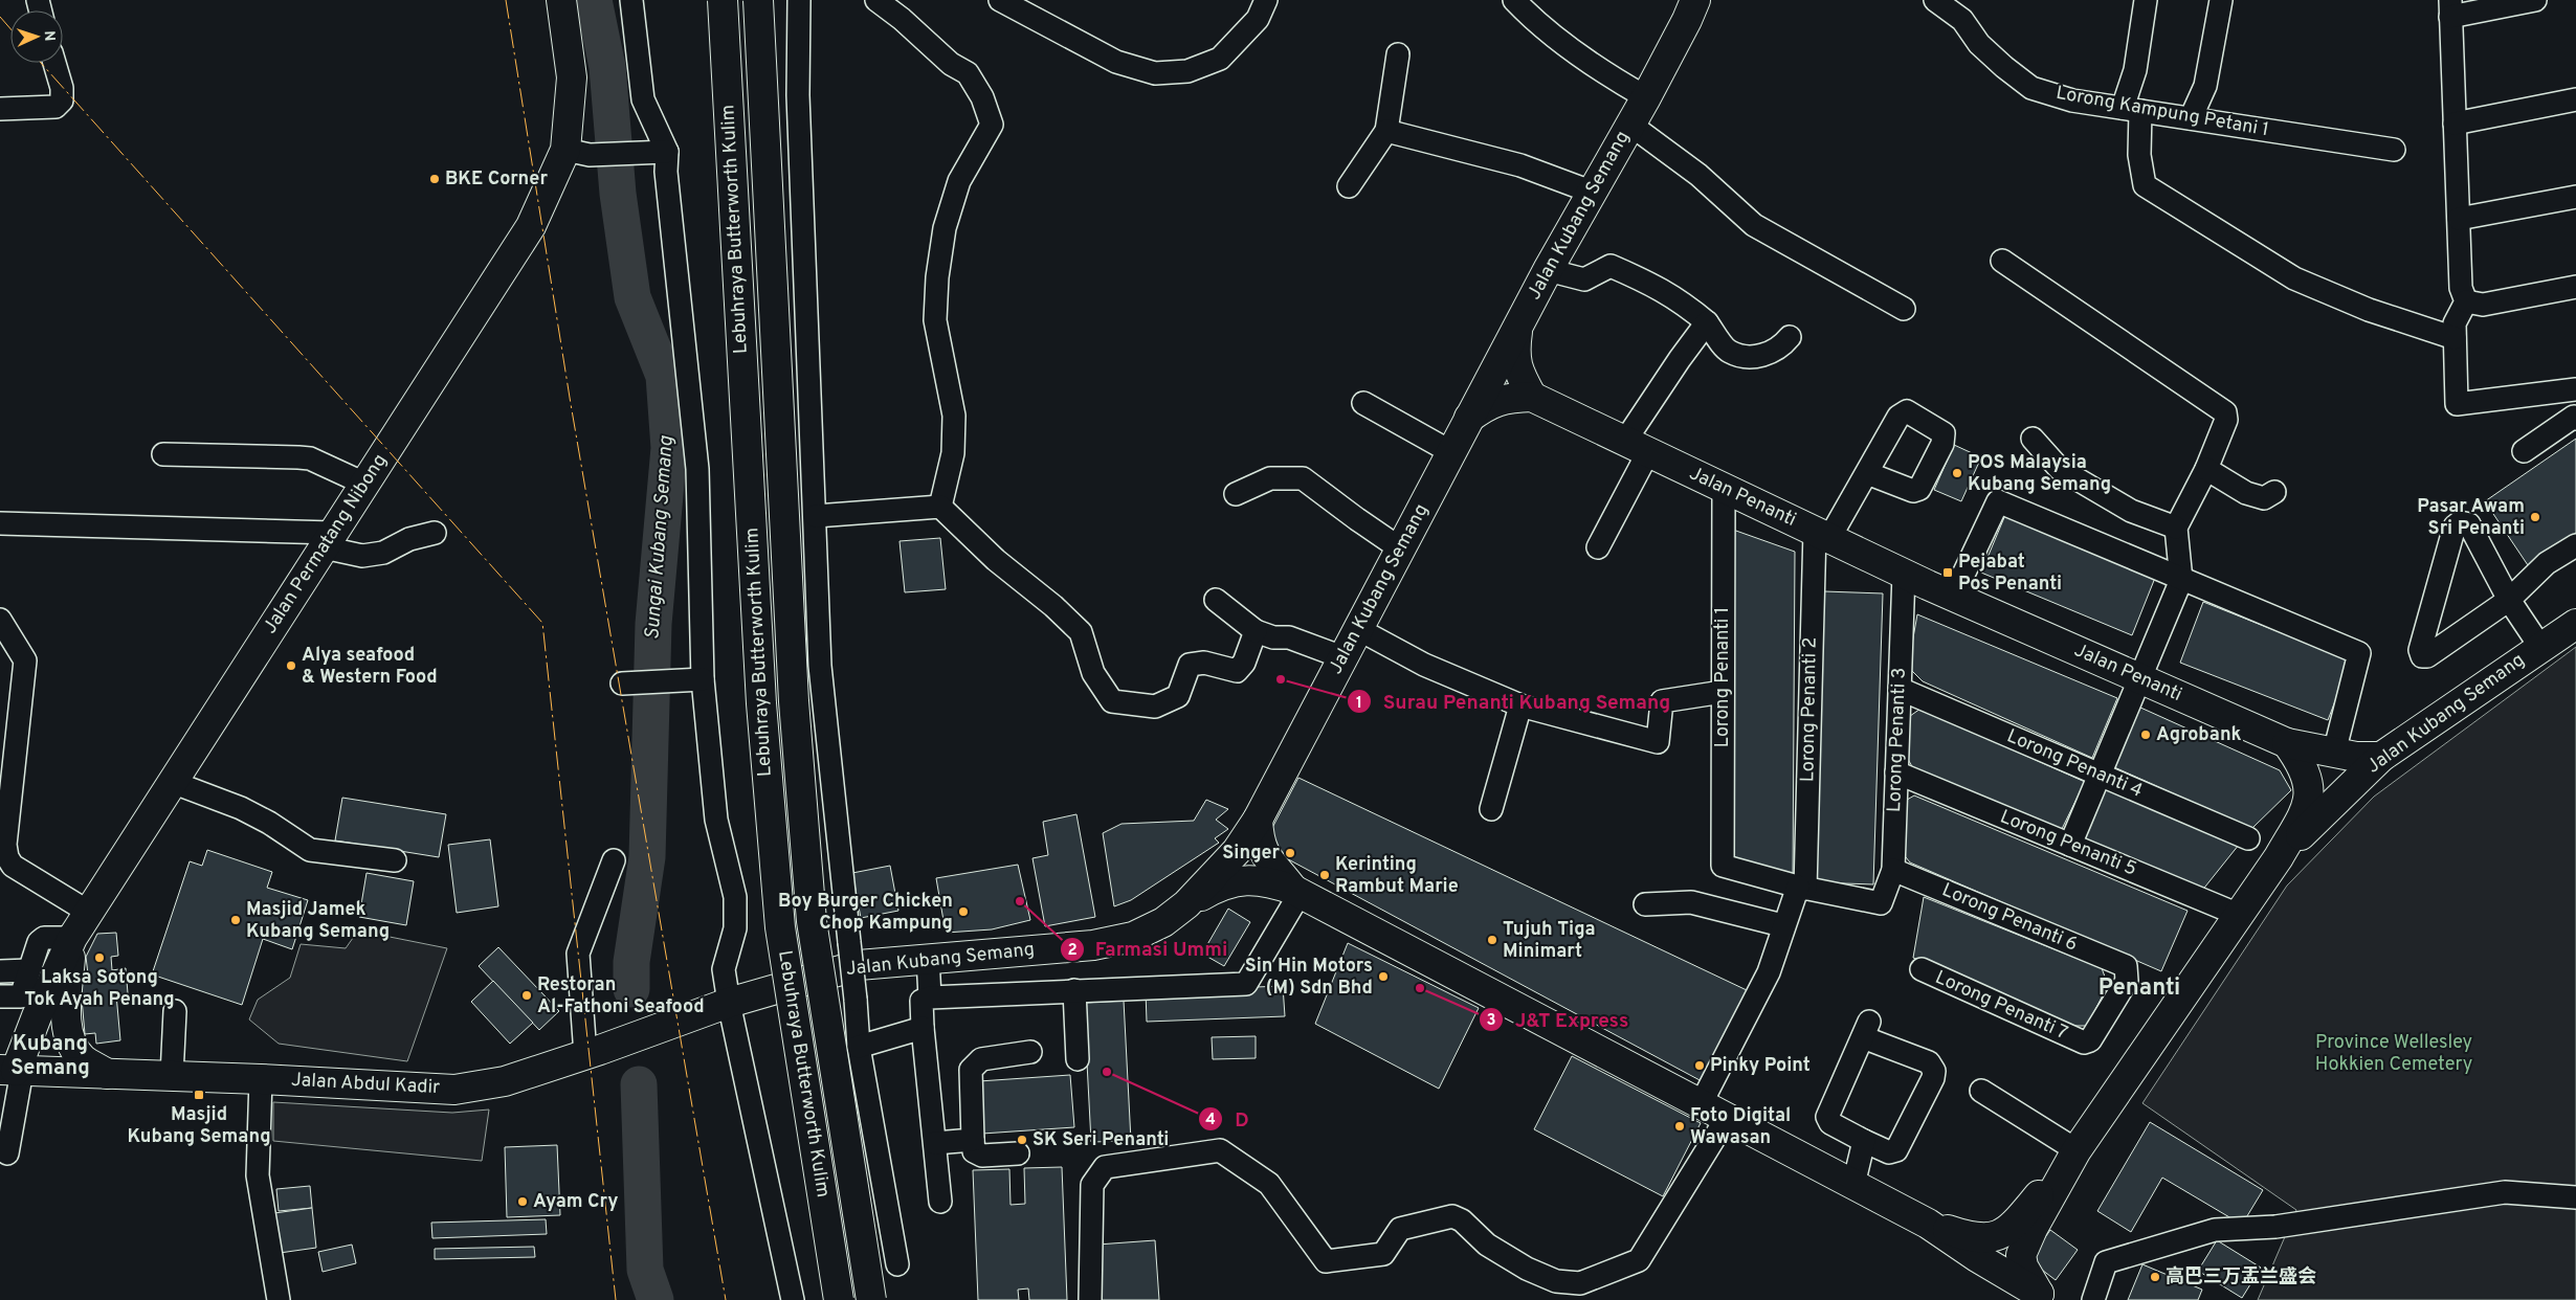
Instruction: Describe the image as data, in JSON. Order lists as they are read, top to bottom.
{
  "streets": {
    "main road": [
      "Jalan Kubang Semang",
      "Lebuhraya Butterworth Kulim",
      "Jalan Penanti",
      "Jalan Permatang Nibong",
      "Jalan Abdul Kadir"
    ],
    "street": [
      "Lorong Kampung Petani 1",
      "Lorong Penanti 1",
      "Lorong Penanti 2",
      "Lorong Penanti 3",
      "Lorong Penanti 4",
      "Lorong Penanti 5",
      "Lorong Penanti 6",
      "Lorong Penanti 7"
    ]
  },
  "crossings": [
    ["Jalan Kubang Semang", "Jalan Penanti"],
    ["Jalan Kubang Semang", "Jalan Abdul Kadir"],
    ["Jalan Penanti", "Lorong Penanti 1"],
    ["Jalan Penanti", "Lorong Penanti 2"],
    ["Jalan Penanti", "Lorong Penanti 3"],
    ["Jalan Permatang Nibong", "Jalan Abdul Kadir"],
    ["Lorong Penanti 1", "Lorong Penanti 2"],
    ["Lorong Penanti 1", "Lorong Penanti 3"],
    ["Lorong Penanti 2", "Lorong Penanti 3"],
    ["Lorong Penanti 3", "Lorong Penanti 4"],
    ["Lorong Penanti 3", "Lorong Penanti 5"],
    ["Lorong Penanti 3", "Lorong Penanti 6"],
    ["Lorong Penanti 6", "Lorong Penanti 7"]
  ],
  "districts": ["Penanti", "Kubang Semang"],
  "water": ["Sungai Kubang Semang"],
  "parks": ["Province Wellesley Hokkien Cemetery"],
  "places": {
    "other": [
      "BKE Corner",
      "POS Malaysia Kubang Semang",
      "Pasar Awam Sri Penanti",
      "Alya seafood & Western Food",
      "Surau Penanti Kubang Semang",
      "Agrobank",
      "Singer",
      "Kerinting Rambut Marie",
      "Farmasi Ummi",
      "Boy Burger Chicken Chop Kampung",
      "Masjid Jamek Kubang Semang",
      "Tujuh Tiga Minimart",
      "Laksa Sotong Tok Ayah Penang",
      "Sin Hin Motors (M) Sdn Bhd",
      "J&T Express",
      "Restoran Al-Fathoni Seafood",
      "Pinky Point",
      "D",
      "Foto Digital Wawasan",
      "SK Seri Penanti",
      "Ayam Cry",
      "高巴三万盂兰盛会"
    ],
    "transit": ["Pejabat Pos Penanti", "Masjid Kubang Semang"]
  },
  "north": "right"
}
